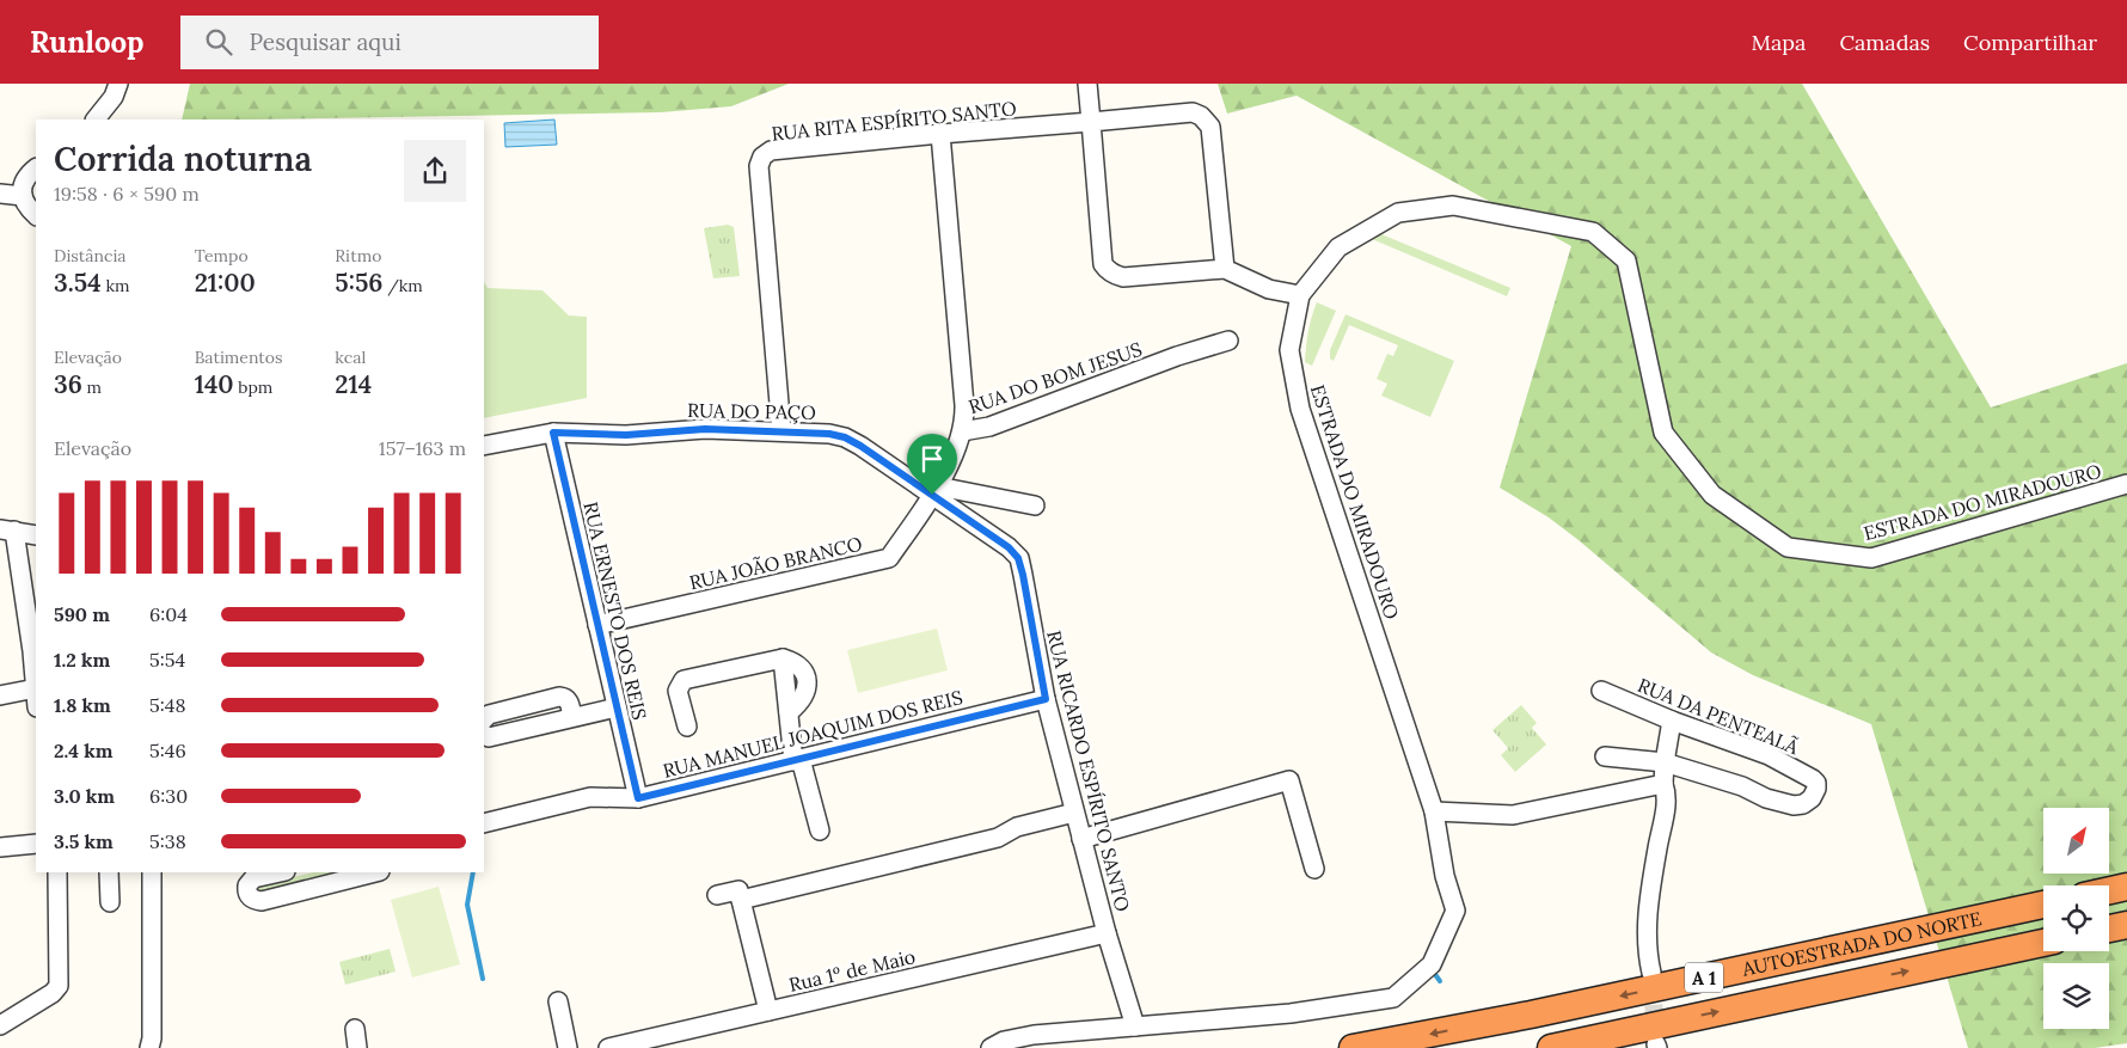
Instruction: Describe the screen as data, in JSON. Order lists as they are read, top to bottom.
{
  "streets": {
    "highway": ["AUTOESTRADA DO NORTE", "A 1"],
    "street": [
      "RUA RITA ESPÍRITO SANTO",
      "RUA DO BOM JESUS",
      "RUA DO PAÇO",
      "ESTRADA DO MIRADOURO",
      "RUA JOÃO BRANCO",
      "RUA ERNESTO DOS REIS",
      "RUA DA PENTEALÃ",
      "RUA MANUEL JOAQUIM DOS REIS",
      "RUA RICARDO ESPÍRITO SANTO",
      "Rua 1º de Maio"
    ]
  },
  "crossings": [
    ["RUA RITA ESPÍRITO SANTO", "RUA DO PAÇO"],
    ["RUA DO BOM JESUS", "RUA DO PAÇO"],
    ["RUA DO BOM JESUS", "RUA JOÃO BRANCO"],
    ["RUA DO BOM JESUS", "RUA RICARDO ESPÍRITO SANTO"],
    ["RUA DO PAÇO", "RUA JOÃO BRANCO"],
    ["RUA DO PAÇO", "RUA ERNESTO DOS REIS"],
    ["RUA DO PAÇO", "RUA RICARDO ESPÍRITO SANTO"],
    ["ESTRADA DO MIRADOURO", "RUA RICARDO ESPÍRITO SANTO"],
    ["RUA JOÃO BRANCO", "RUA ERNESTO DOS REIS"],
    ["RUA JOÃO BRANCO", "RUA RICARDO ESPÍRITO SANTO"],
    ["RUA ERNESTO DOS REIS", "RUA MANUEL JOAQUIM DOS REIS"],
    ["RUA MANUEL JOAQUIM DOS REIS", "RUA RICARDO ESPÍRITO SANTO"],
    ["RUA RICARDO ESPÍRITO SANTO", "Rua 1º de Maio"]
  ],
  "north": "top right",
  "page": {
    "header": "Runloop",
    "search": "Pesquisar aqui",
    "nav": ["Mapa", "Camadas", "Compartilhar"],
    "heading": ["Corrida noturna", "19:58 · 6 × 590 m"],
    "stats": [
      ["Distância", "3.54 km"],
      ["Tempo", "21:00"],
      ["Ritmo", "5:56 /km"],
      ["Elevação", "36 m"],
      ["Batimentos", "140 bpm"],
      ["kcal", "214"]
    ],
    "chart": ["Elevação", "157–163 m"],
    "list": [
      {
        "name": "590 m",
        "note": "6:04"
      },
      {
        "name": "1.2 km",
        "note": "5:54"
      },
      {
        "name": "1.8 km",
        "note": "5:48"
      },
      {
        "name": "2.4 km",
        "note": "5:46"
      },
      {
        "name": "3.0 km",
        "note": "6:30"
      },
      {
        "name": "3.5 km",
        "note": "5:38"
      }
    ]
  }
}
